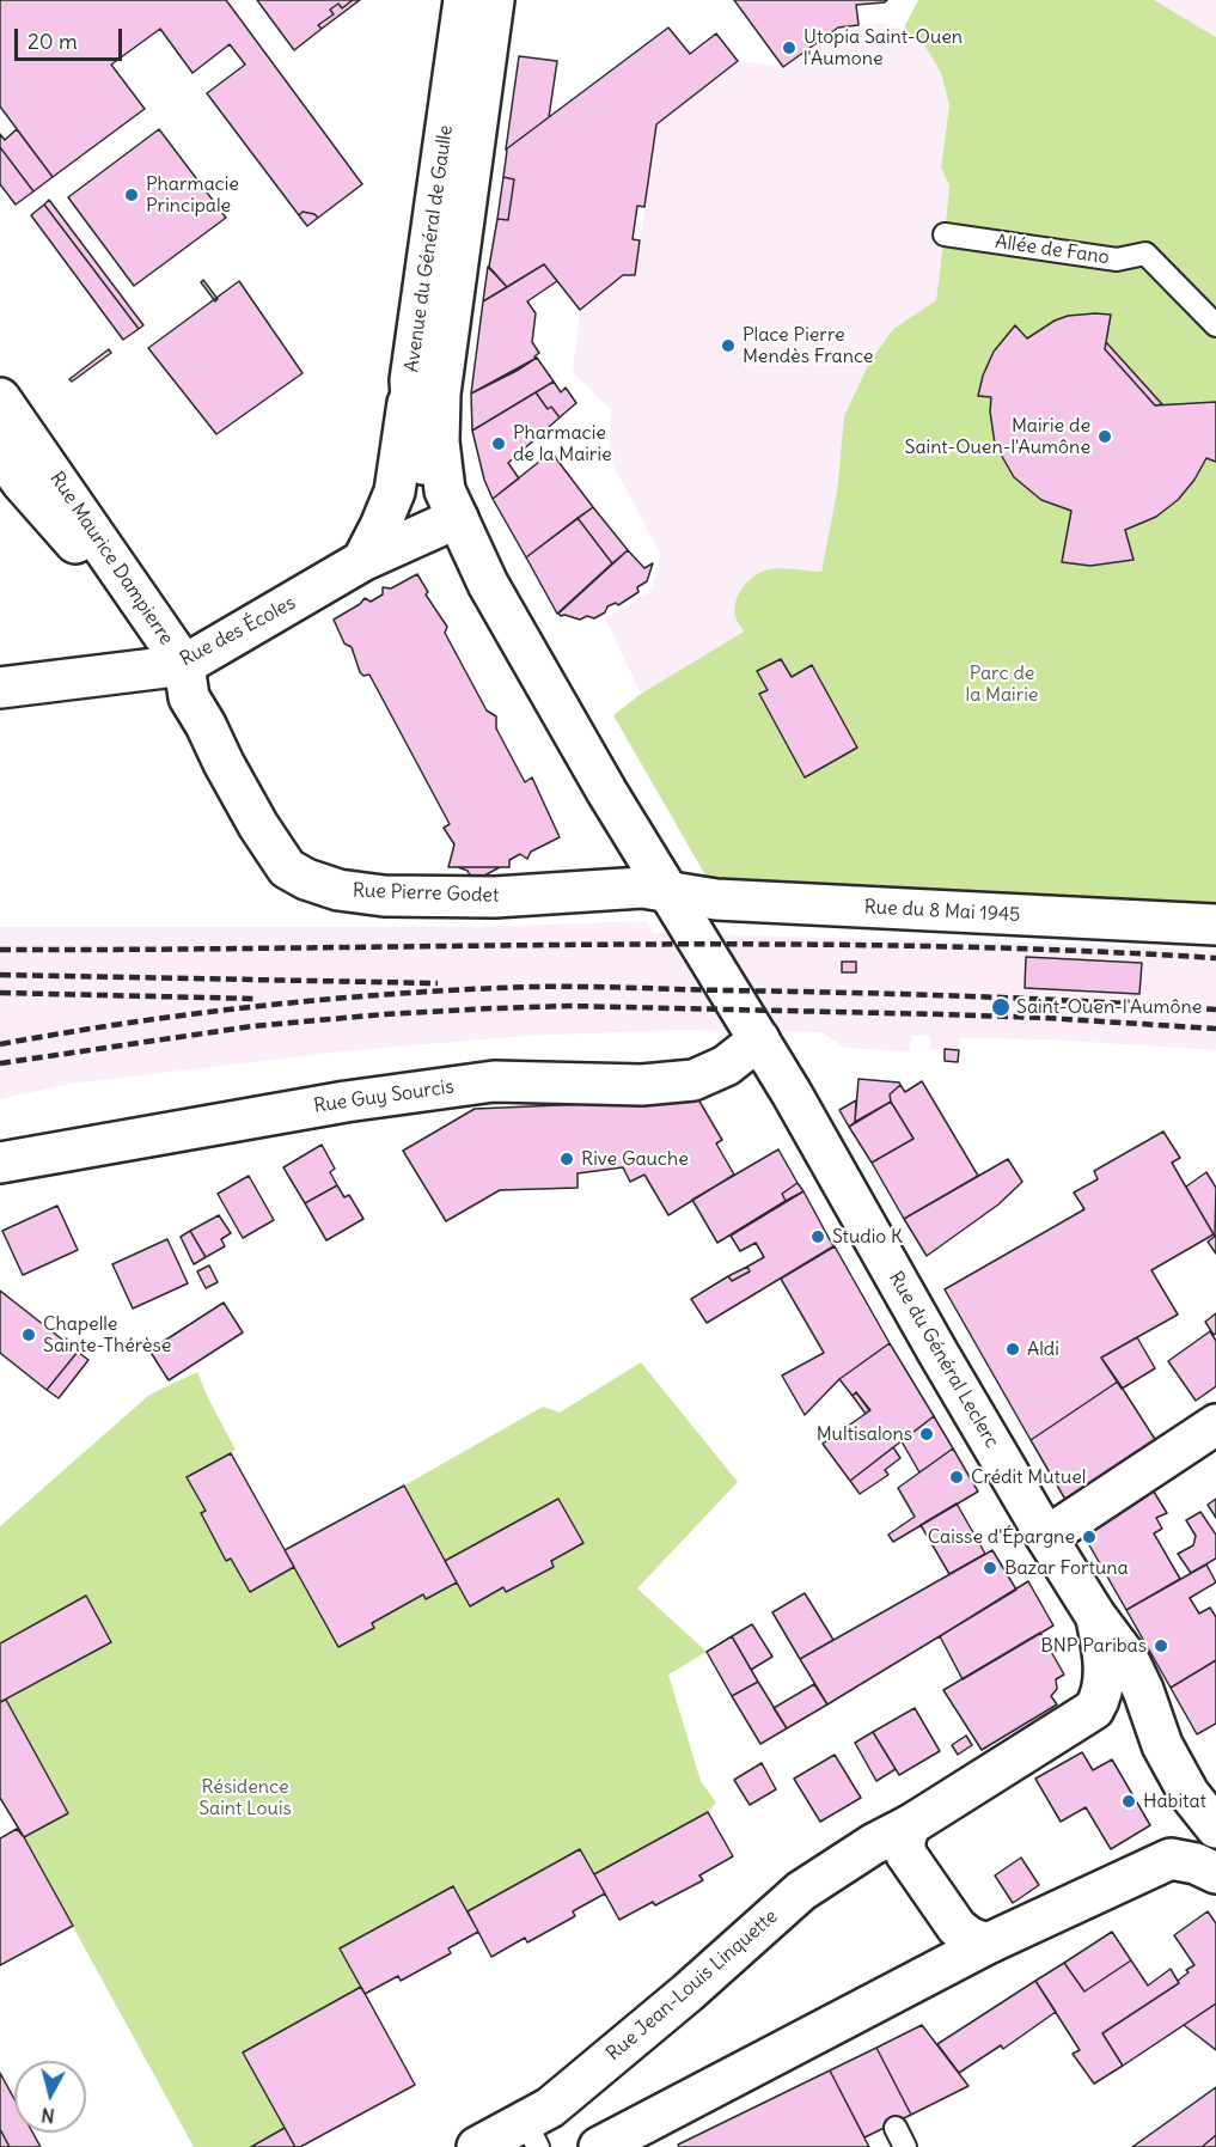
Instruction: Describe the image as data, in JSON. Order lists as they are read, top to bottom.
{
  "streets": {
    "street": [
      "Avenue du Général de Gaulle",
      "Rue Maurice Dampierre",
      "Rue des Écoles",
      "Rue Pierre Godet",
      "Rue du 8 Mai 1945",
      "Rue Guy Sourcis",
      "Rue du Général Leclerc",
      "Rue Jean-Louis Linquette"
    ],
    "lane": ["Allée de Fano"]
  },
  "crossings": [
    ["Avenue du Général de Gaulle", "Rue des Écoles"],
    ["Avenue du Général de Gaulle", "Rue Pierre Godet"],
    ["Avenue du Général de Gaulle", "Rue du 8 Mai 1945"],
    ["Avenue du Général de Gaulle", "Rue du Général Leclerc"],
    ["Rue Maurice Dampierre", "Rue des Écoles"],
    ["Rue Maurice Dampierre", "Rue Pierre Godet"],
    ["Rue des Écoles", "Rue Pierre Godet"],
    ["Rue Pierre Godet", "Rue du 8 Mai 1945"],
    ["Rue Pierre Godet", "Rue du Général Leclerc"],
    ["Rue du 8 Mai 1945", "Rue du Général Leclerc"],
    ["Rue Guy Sourcis", "Rue du Général Leclerc"]
  ],
  "parks": ["Parc de la Mairie", "Résidence Saint Louis"],
  "places": [
    "Utopia Saint-Ouen l'Aumone",
    "Pharmacie Principale",
    "Place Pierre Mendès France",
    "Mairie de Saint-Ouen-l'Aumône",
    "Pharmacie de la Mairie",
    "Saint-Ouen-l'Aumône",
    "Rive Gauche",
    "Studio K",
    "Chapelle Sainte-Thérèse",
    "Aldi",
    "Multisalons",
    "Crédit Mutuel",
    "Caisse d'Épargne",
    "Bazar Fortuna",
    "BNP Paribas",
    "Habitat"
  ],
  "scale_bar": "20 m",
  "north": "bottom"
}
